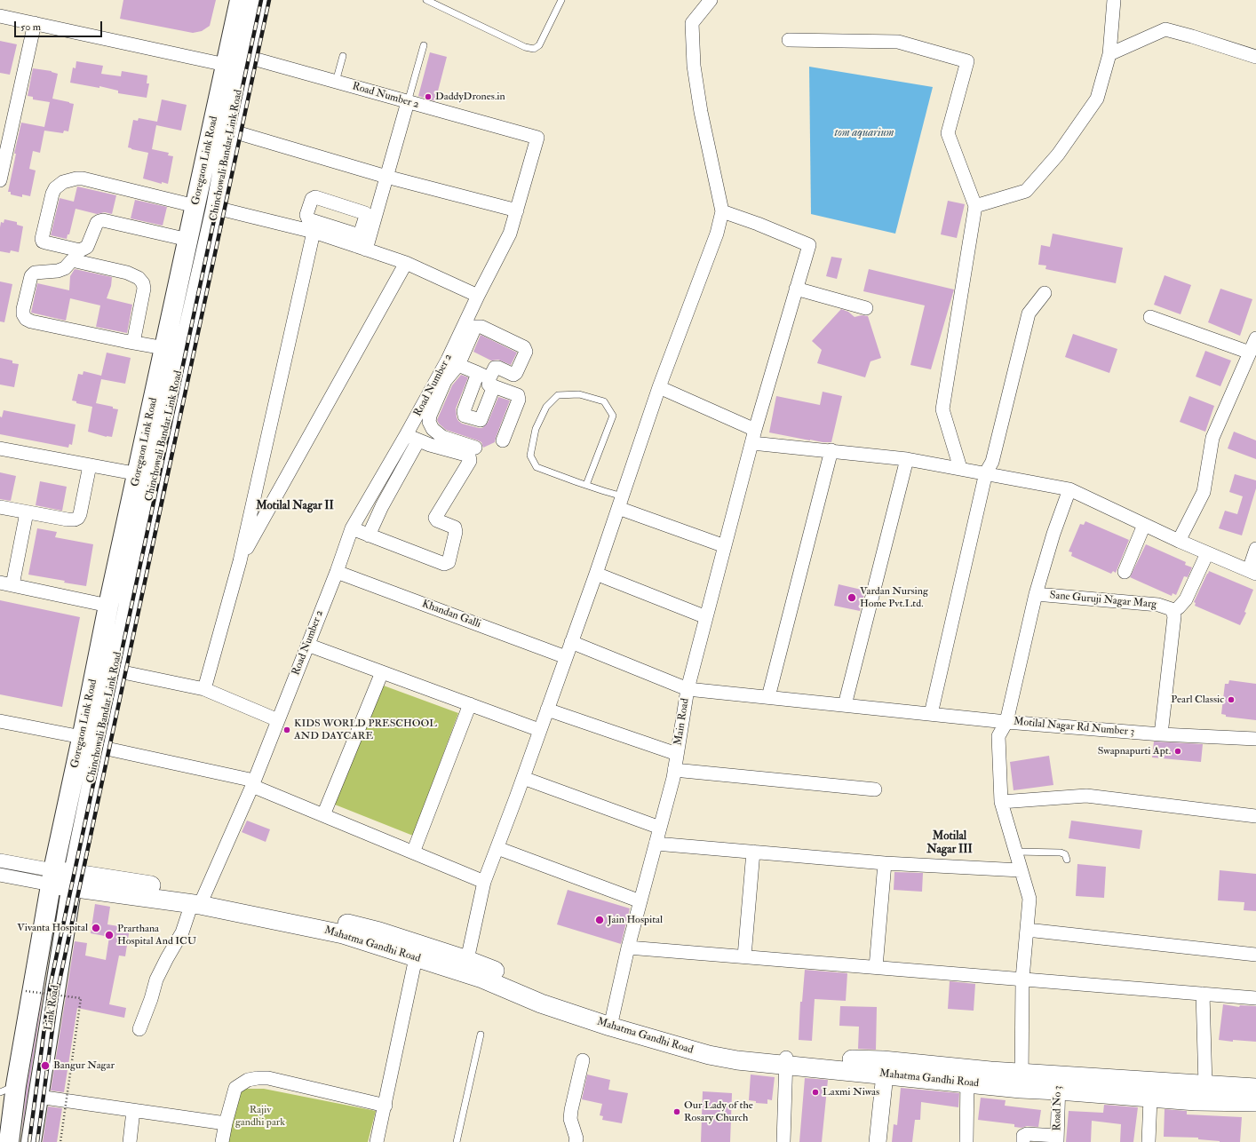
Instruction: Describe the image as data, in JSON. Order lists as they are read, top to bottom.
{
  "streets": {
    "main road": [
      "Chinchowali Bandar Link Road",
      "Goregaon Link Road",
      "Mahatma Gandhi Road",
      "Link Road"
    ],
    "street": [
      "Road Number 2",
      "Sane Guruji Nagar Marg",
      "Khandan Galli",
      "Main Road",
      "Motilal Nagar Rd Number 3",
      "Road No 3"
    ]
  },
  "crossings": [
    ["Road Number 2", "Chinchowali Bandar Link Road"],
    ["Road Number 2", "Khandan Galli"],
    ["Road Number 2", "Mahatma Gandhi Road"],
    ["Chinchowali Bandar Link Road", "Goregaon Link Road"],
    ["Chinchowali Bandar Link Road", "Mahatma Gandhi Road"],
    ["Chinchowali Bandar Link Road", "Link Road"],
    ["Goregaon Link Road", "Mahatma Gandhi Road"],
    ["Sane Guruji Nagar Marg", "Motilal Nagar Rd Number 3"],
    ["Main Road", "Mahatma Gandhi Road"],
    ["Mahatma Gandhi Road", "Link Road"],
    ["Mahatma Gandhi Road", "Road No 3"]
  ],
  "districts": ["Motilal Nagar II", "Motilal Nagar III"],
  "water": ["tom aquarium"],
  "parks": ["Rajiv gandhi park"],
  "places": [
    "DaddyDrones.in",
    "Vardan Nursing Home Pvt.Ltd.",
    "Pearl Classic",
    "KIDS WORLD PRESCHOOL AND DAYCARE",
    "Swapnapurti Apt.",
    "Jain Hospital",
    "Vivanta Hospital",
    "Prarthana Hospital And ICU",
    "Bangur Nagar",
    "Laxmi Niwas",
    "Our Lady of the Rosary Church"
  ],
  "scale_bar": "50 m"
}
